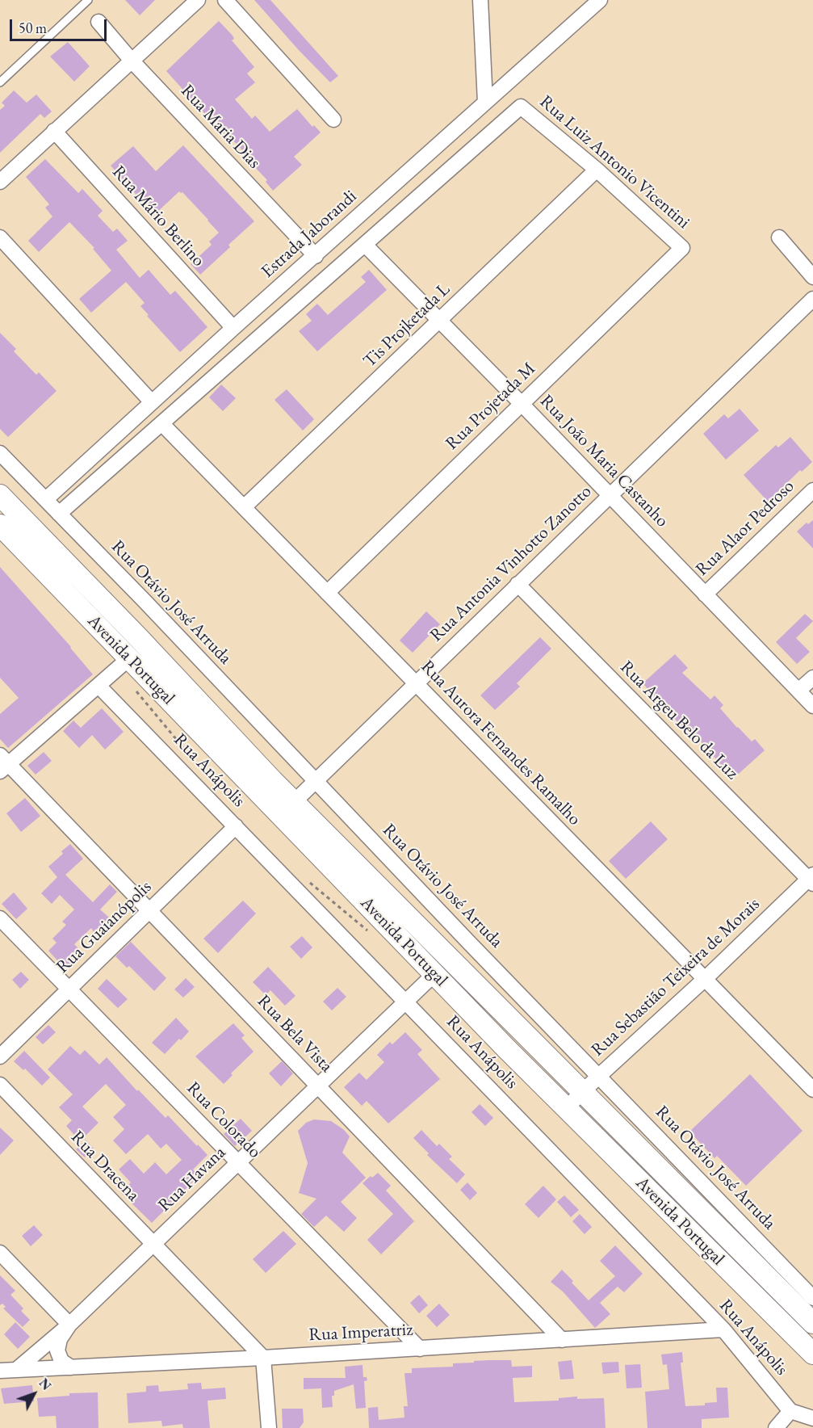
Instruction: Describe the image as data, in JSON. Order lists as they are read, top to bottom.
{
  "streets": {
    "main road": ["Avenida Portugal"],
    "street": [
      "Rua Maria Dias",
      "Rua Luiz Antonio Vicentini",
      "Rua Mário Berlino",
      "Estrada Jaborandi",
      "Tis Projketada L",
      "Rua Projetada M",
      "Rua João Maria Castanho",
      "Rua Alaor Pedroso",
      "Rua Antonia Vinhotto Zanotto",
      "Rua Otávio José Arruda",
      "Rua Argeu Belo da Luz",
      "Rua Aurora Fernandes Ramalho",
      "Rua Anápolis",
      "Rua Guaianópolis",
      "Rua Sebastião Teixeira de Morais",
      "Rua Bela Vista",
      "Rua Colorado",
      "Rua Dracena",
      "Rua Havana",
      "Rua Imperatriz"
    ]
  },
  "crossings": [
    ["Rua Maria Dias", "Estrada Jaborandi"],
    ["Rua Luiz Antonio Vicentini", "Tis Projketada L"],
    ["Rua Luiz Antonio Vicentini", "Rua Projetada M"],
    ["Rua Luiz Antonio Vicentini", "Rua João Maria Castanho"],
    ["Rua Mário Berlino", "Estrada Jaborandi"],
    ["Estrada Jaborandi", "Rua Otávio José Arruda"],
    ["Tis Projketada L", "Rua João Maria Castanho"],
    ["Tis Projketada L", "Rua Aurora Fernandes Ramalho"],
    ["Rua Projetada M", "Rua João Maria Castanho"],
    ["Rua Projetada M", "Rua Aurora Fernandes Ramalho"],
    ["Rua João Maria Castanho", "Rua Alaor Pedroso"],
    ["Rua João Maria Castanho", "Rua Antonia Vinhotto Zanotto"],
    ["Rua Antonia Vinhotto Zanotto", "Rua Otávio José Arruda"],
    ["Rua Antonia Vinhotto Zanotto", "Avenida Portugal"],
    ["Rua Antonia Vinhotto Zanotto", "Rua Argeu Belo da Luz"],
    ["Rua Antonia Vinhotto Zanotto", "Rua Aurora Fernandes Ramalho"],
    ["Rua Otávio José Arruda", "Rua Sebastião Teixeira de Morais"],
    ["Avenida Portugal", "Rua Sebastião Teixeira de Morais"],
    ["Avenida Portugal", "Rua Havana"],
    ["Rua Argeu Belo da Luz", "Rua Sebastião Teixeira de Morais"],
    ["Rua Aurora Fernandes Ramalho", "Rua Sebastião Teixeira de Morais"],
    ["Rua Anápolis", "Rua Guaianópolis"],
    ["Rua Anápolis", "Rua Havana"],
    ["Rua Anápolis", "Rua Imperatriz"],
    ["Rua Guaianópolis", "Rua Bela Vista"],
    ["Rua Guaianópolis", "Rua Colorado"],
    ["Rua Bela Vista", "Rua Havana"],
    ["Rua Bela Vista", "Rua Imperatriz"],
    ["Rua Colorado", "Rua Havana"],
    ["Rua Colorado", "Rua Imperatriz"],
    ["Rua Dracena", "Rua Havana"],
    ["Rua Dracena", "Rua Imperatriz"],
    ["Rua Havana", "Rua Imperatriz"]
  ],
  "scale_bar": "50 m",
  "north": "top right"
}
